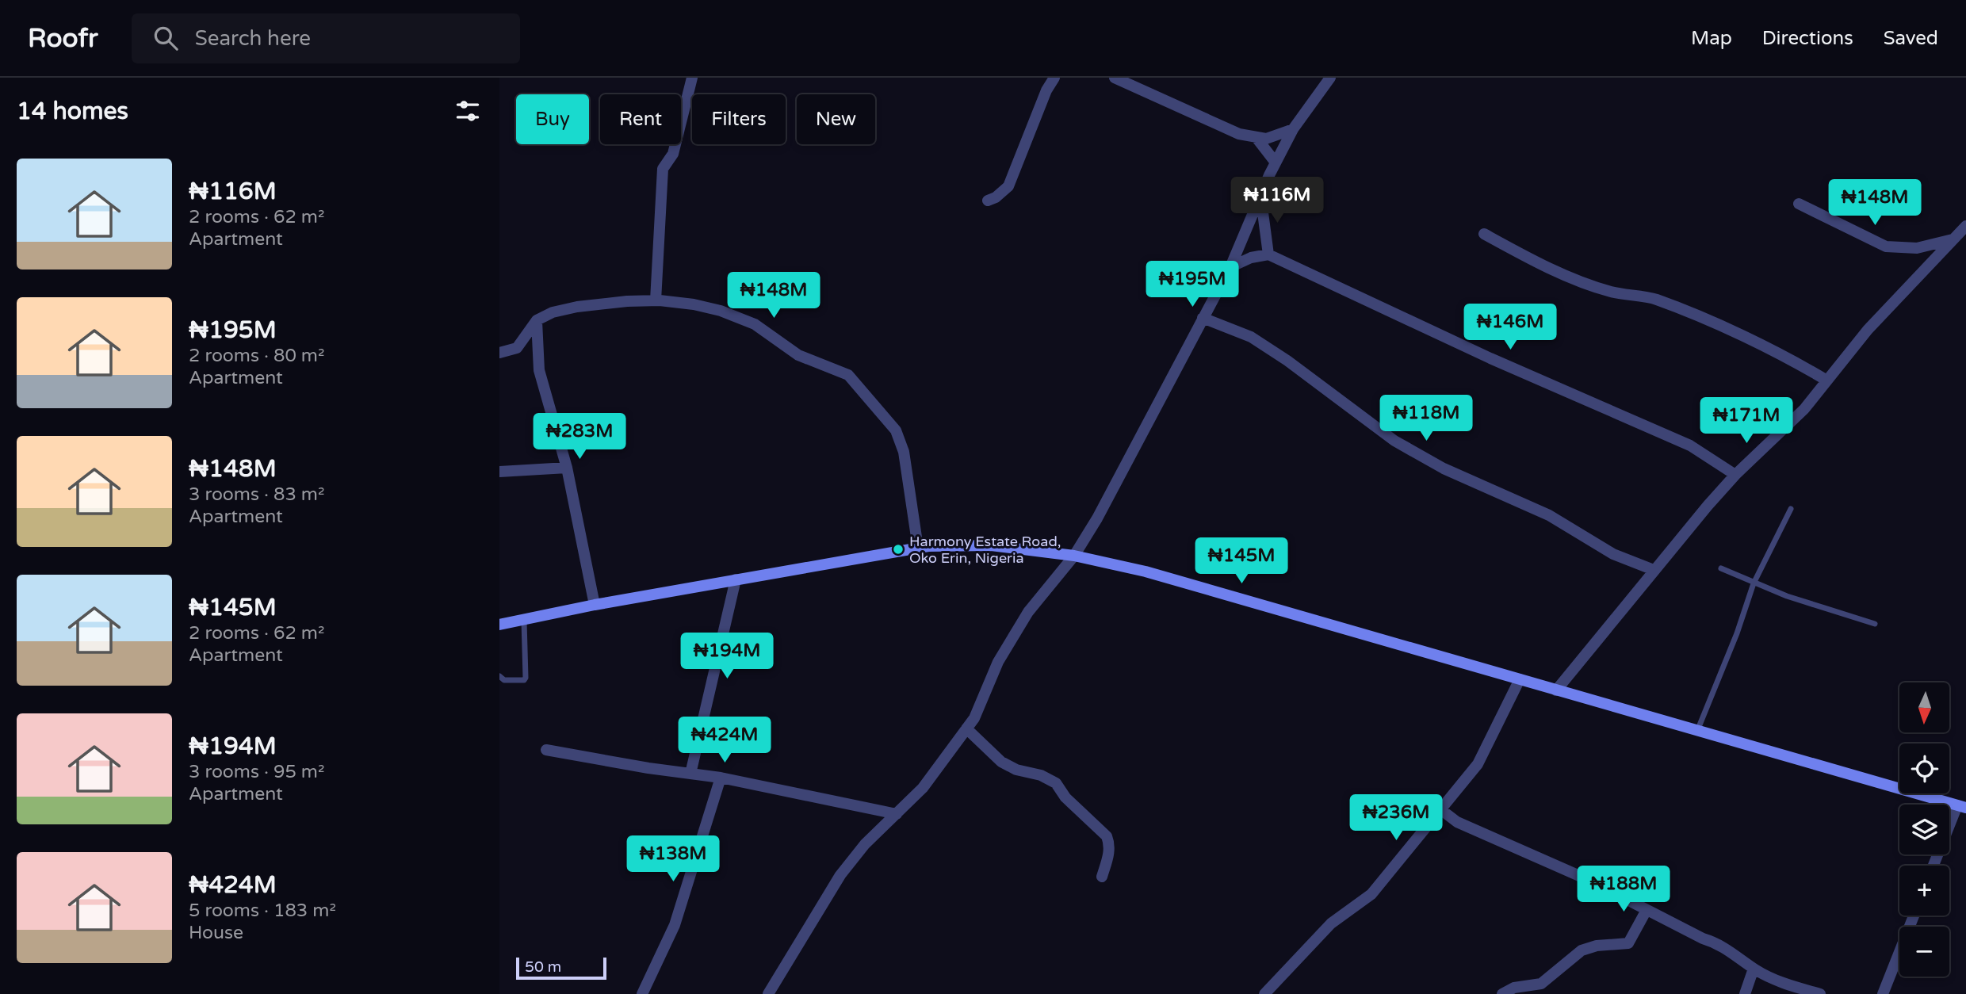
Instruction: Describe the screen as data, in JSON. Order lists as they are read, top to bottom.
{
  "places": ["Harmony Estate Road, Oko Erin, Nigeria"],
  "scale_bar": "50 m",
  "north": "bottom",
  "page": {
    "header": "Roofr",
    "search": "Search here",
    "nav": ["Map", "Directions", "Saved"],
    "heading": "14 homes",
    "chip": [
      "Buy",
      "Rent",
      "Filters",
      "New"
    ],
    "list": [
      {
        "name": "₦116M",
        "note": "2 rooms · 62 m² · Apartment"
      },
      {
        "name": "₦195M",
        "note": "2 rooms · 80 m² · Apartment"
      },
      {
        "name": "₦148M",
        "note": "3 rooms · 83 m² · Apartment"
      },
      {
        "name": "₦145M",
        "note": "2 rooms · 62 m² · Apartment"
      },
      {
        "name": "₦194M",
        "note": "3 rooms · 95 m² · Apartment"
      },
      {
        "name": "₦424M",
        "note": "5 rooms · 183 m² · House"
      }
    ],
    "price": [
      "₦116M",
      "₦148M",
      "₦195M",
      "₦148M",
      "₦146M",
      "₦118M",
      "₦171M",
      "₦283M",
      "₦145M",
      "₦194M",
      "₦424M",
      "₦236M",
      "₦138M",
      "₦188M"
    ],
    "map_buttons": ["+", "−"],
    "scale": "50 m"
  }
}
